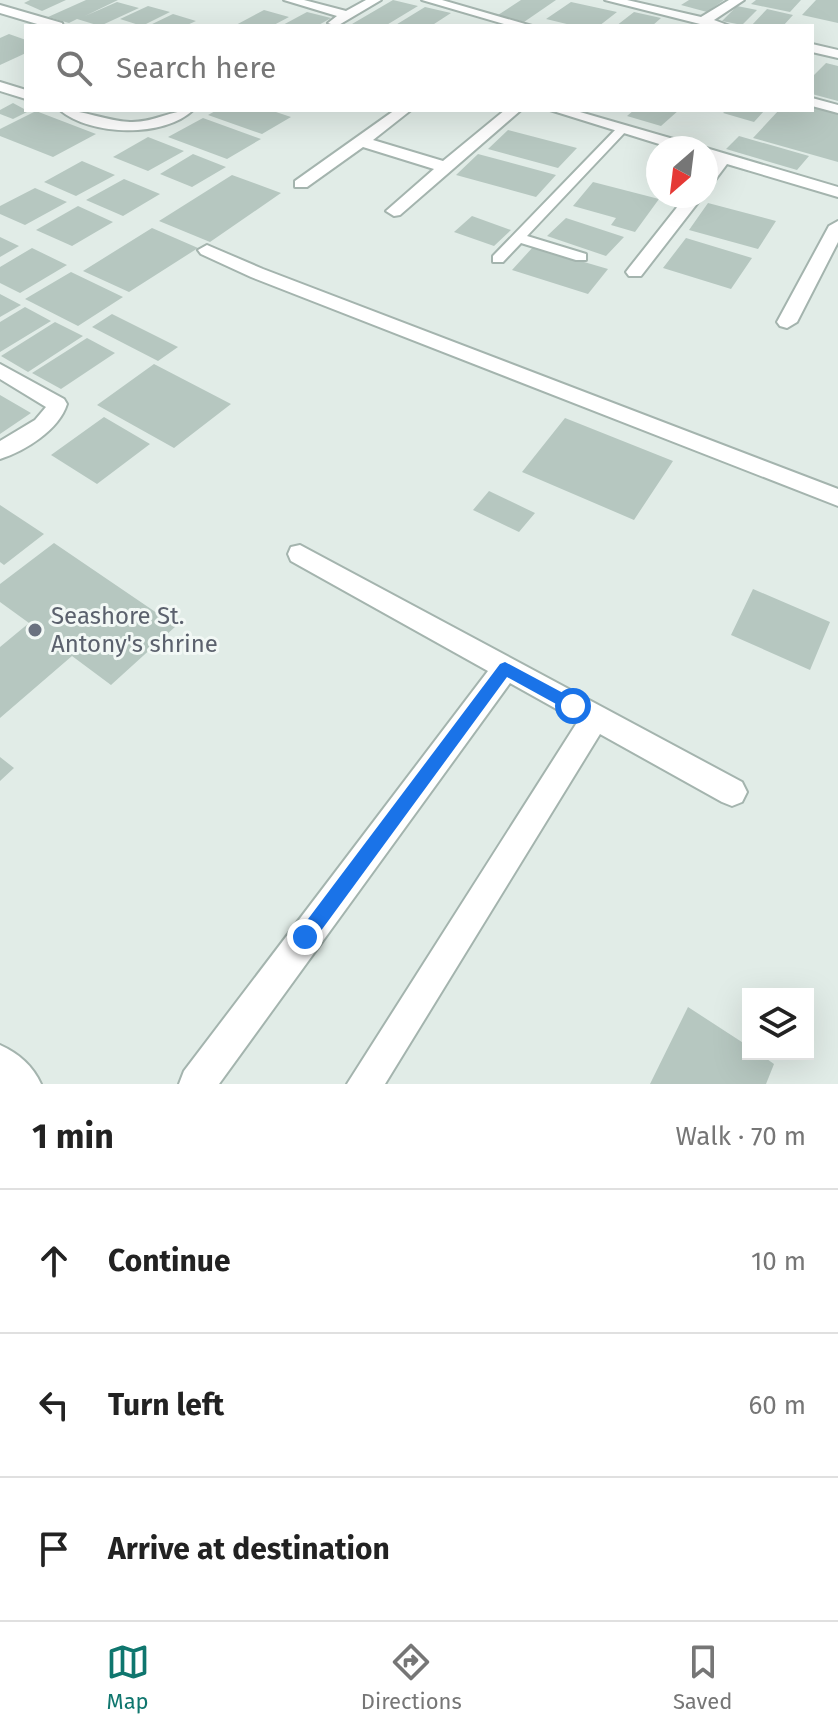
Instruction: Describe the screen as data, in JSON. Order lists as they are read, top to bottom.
{
  "places": ["Seashore St. Antony's shrine"],
  "north": "bottom left",
  "page": {
    "search": "Search here",
    "heading": ["1 min", "Walk · 70 m"],
    "list": [
      ["Continue", "10 m"],
      ["Turn left", "60 m"],
      "Arrive at destination"
    ],
    "nav": ["Map", "Directions", "Saved"]
  }
}
